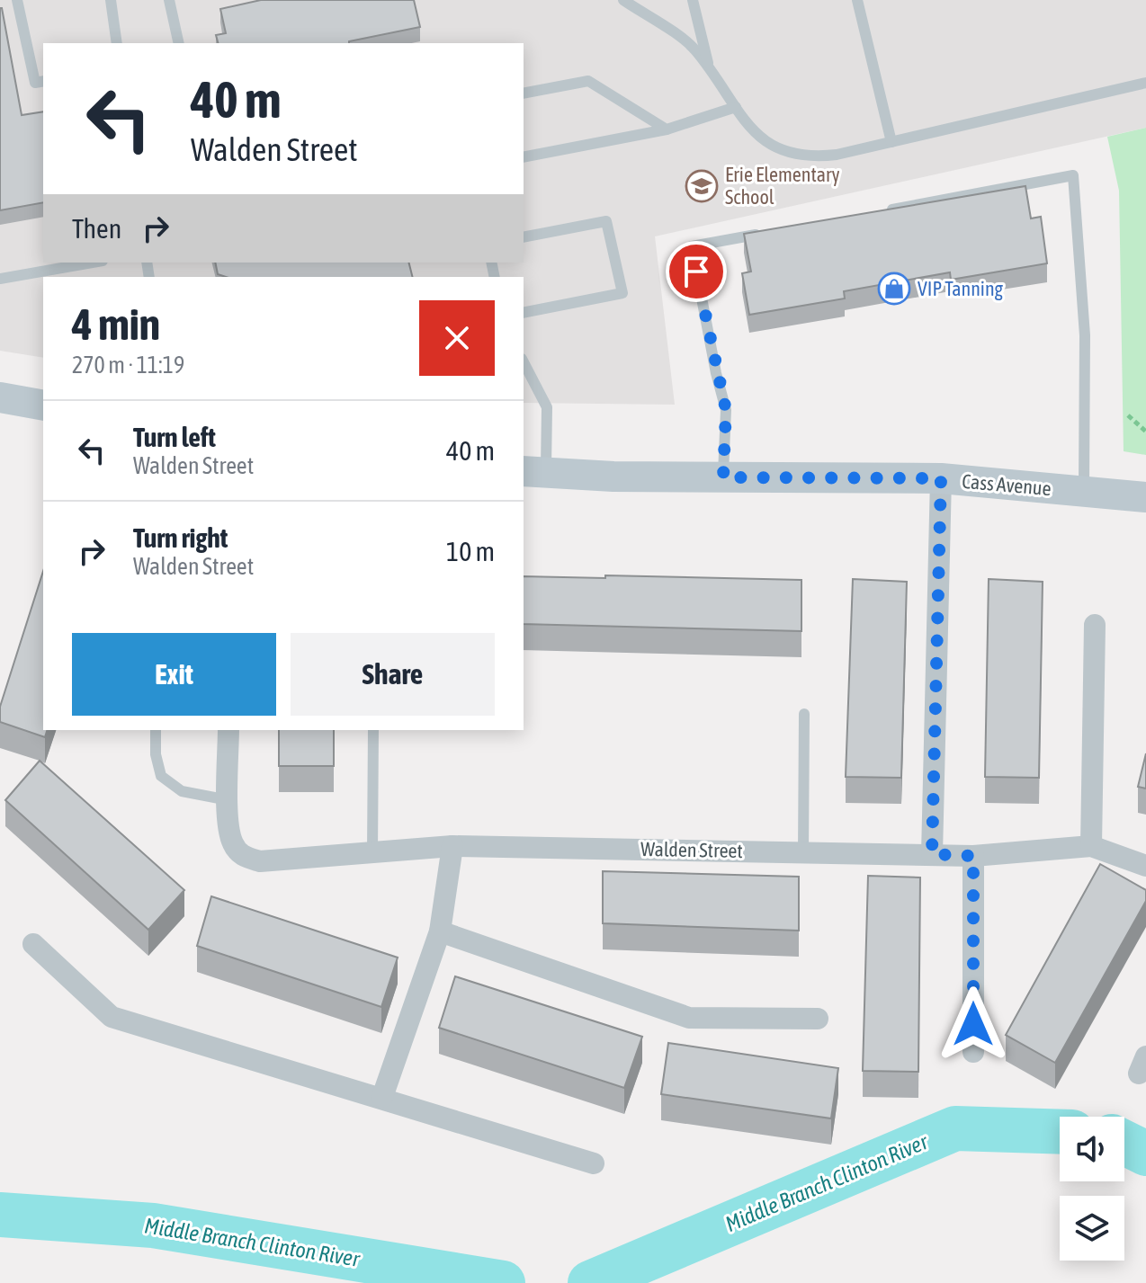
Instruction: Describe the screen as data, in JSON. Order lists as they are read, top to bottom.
{
  "streets": {
    "main road": ["Cass Avenue"],
    "street": ["Walden Street"]
  },
  "water": ["Middle Branch Clinton River"],
  "places": {
    "school or university": ["Erie Elementary School"],
    "shop": ["VIP Tanning"]
  },
  "page": {
    "turn": ["40 m", "Walden Street"],
    "then": "Then",
    "heading": ["4 min", "270 m · 11:19"],
    "list": [
      {
        "name": "Turn left",
        "note": "Walden Street",
        "value": "40 m"
      },
      {
        "name": "Turn right",
        "note": "Walden Street",
        "value": "10 m"
      }
    ],
    "buttons": ["Exit", "Share"]
  }
}
